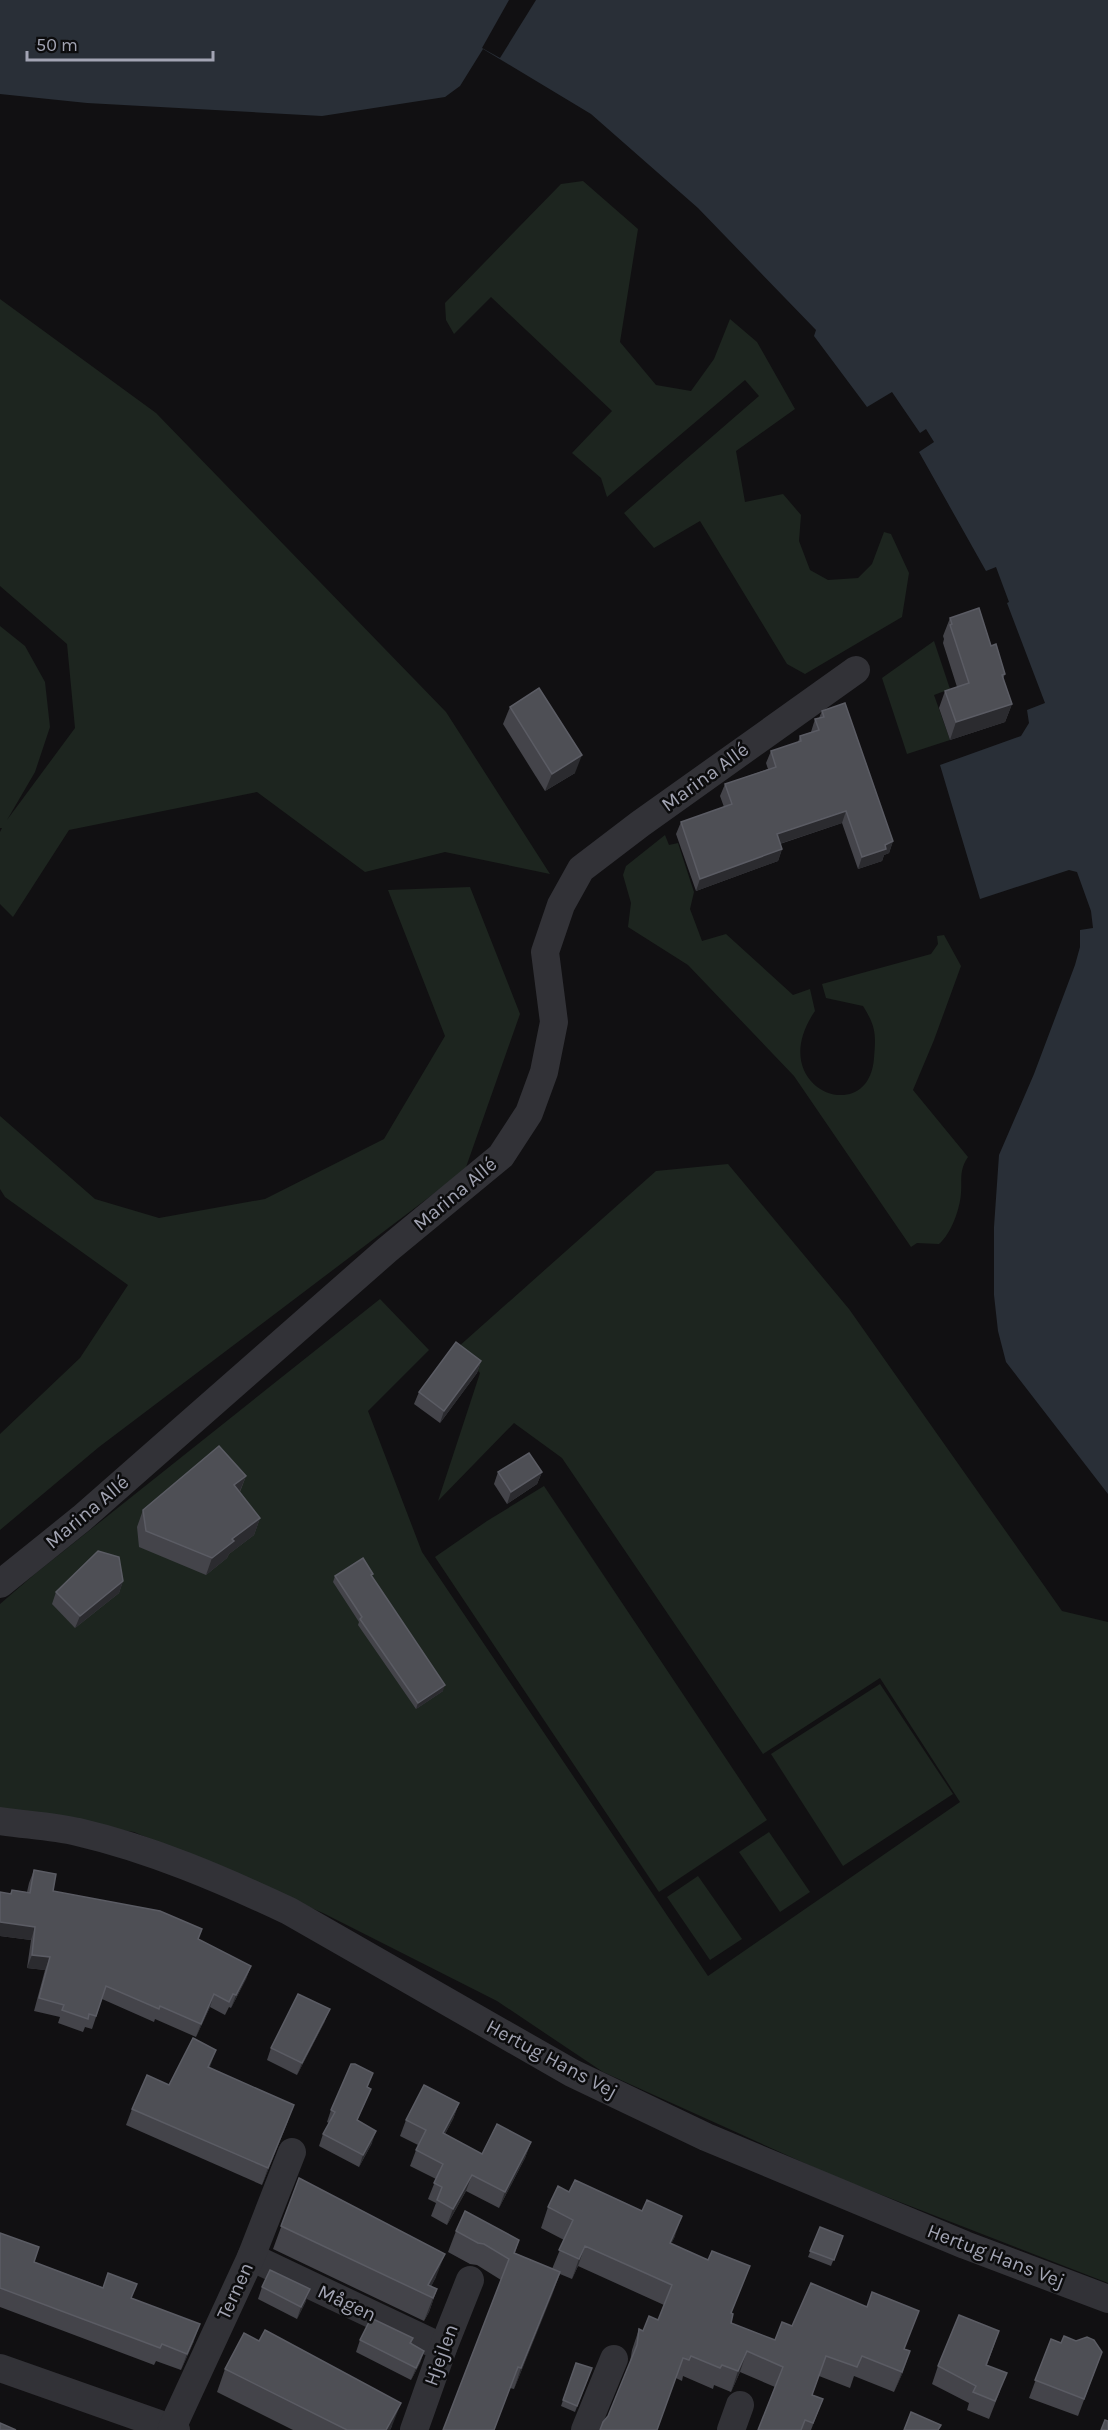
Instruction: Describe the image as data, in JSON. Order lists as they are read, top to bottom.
{
  "streets": {
    "street": [
      "Marina Allé",
      "Hertug Hans Vej",
      "Ternen",
      "Mågen",
      "Hjejlen"
    ]
  },
  "crossings": [
    ["Ternen", "Mågen"],
    ["Mågen", "Hjejlen"]
  ],
  "scale_bar": "50 m"
}
